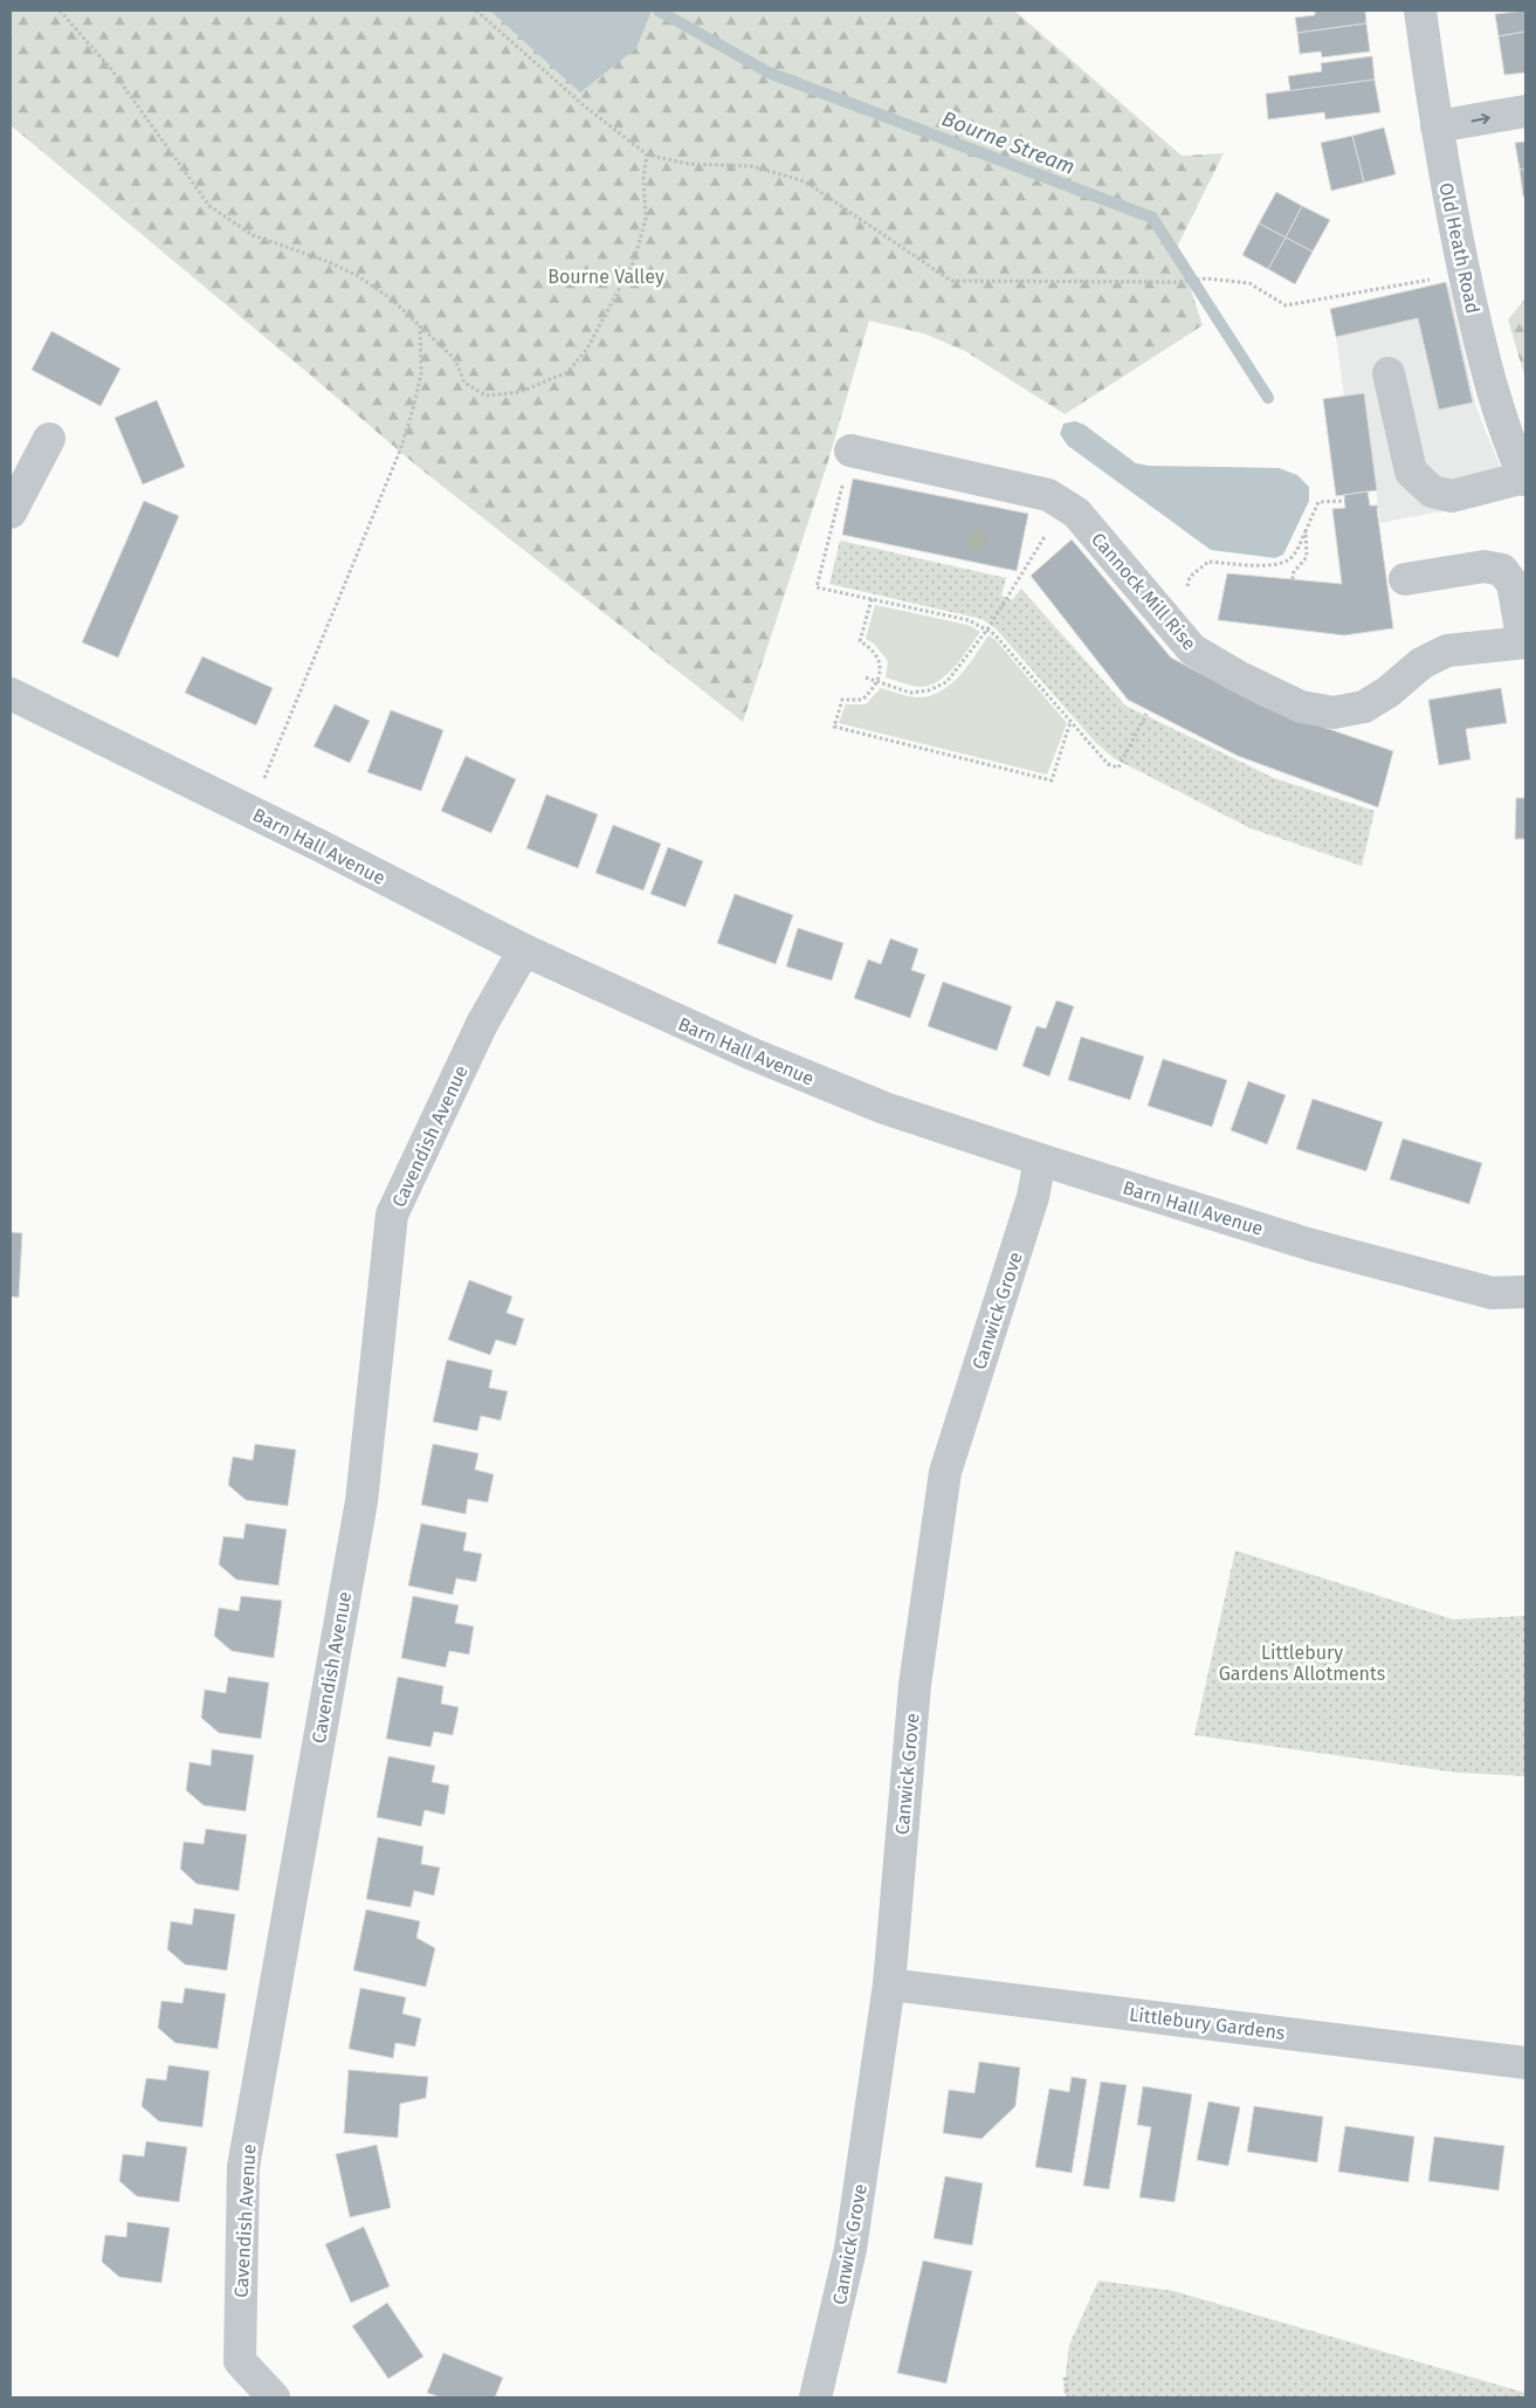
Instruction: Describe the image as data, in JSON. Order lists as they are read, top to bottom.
{
  "streets": {
    "street": [
      "Old Heath Road",
      "Cannock Mill Rise",
      "Barn Hall Avenue",
      "Cavendish Avenue",
      "Canwick Grove",
      "Littlebury Gardens"
    ]
  },
  "crossings": [
    ["Barn Hall Avenue", "Cavendish Avenue"],
    ["Barn Hall Avenue", "Canwick Grove"],
    ["Canwick Grove", "Littlebury Gardens"]
  ],
  "water": ["Bourne Stream"],
  "parks": ["Bourne Valley", "Littlebury Gardens Allotments"]
}
